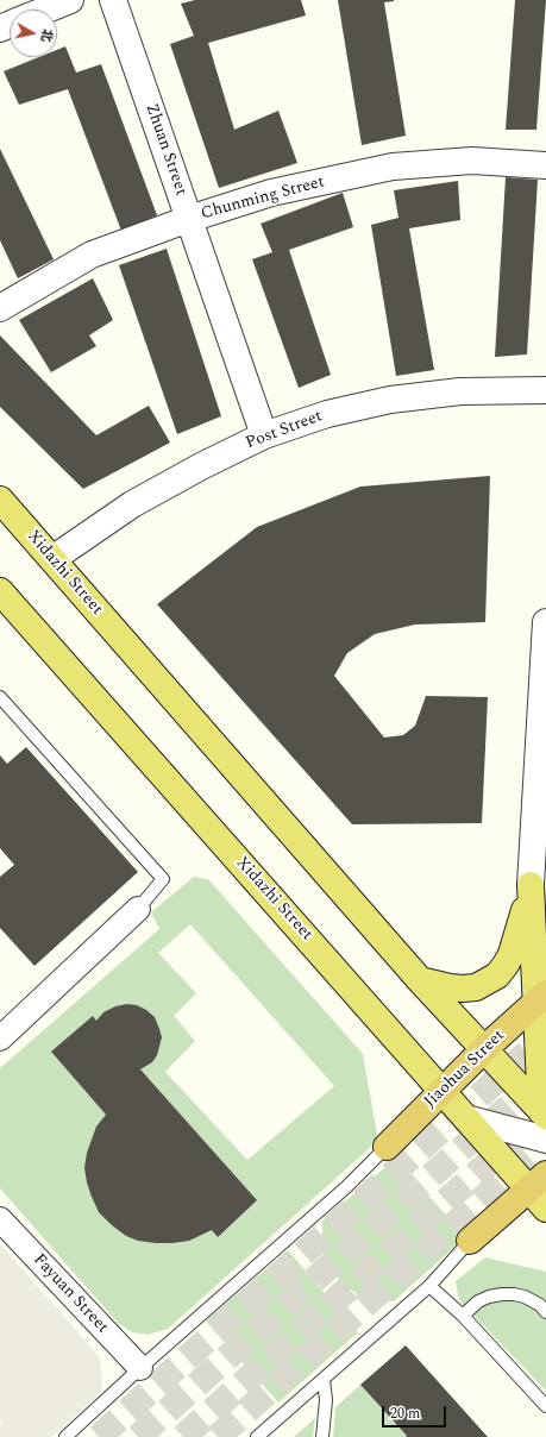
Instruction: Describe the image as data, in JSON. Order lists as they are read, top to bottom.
{
  "streets": {
    "highway": ["Jiaohua Street"],
    "main road": ["Xidazhi Street"],
    "street": [
      "Zhuan Street",
      "Chunming Street",
      "Post Street",
      "Fayuan Street"
    ]
  },
  "crossings": [
    ["Zhuan Street", "Chunming Street"],
    ["Zhuan Street", "Post Street"],
    ["Post Street", "Xidazhi Street"],
    ["Xidazhi Street", "Jiaohua Street"]
  ],
  "scale_bar": "20 m",
  "north": "right"
}
